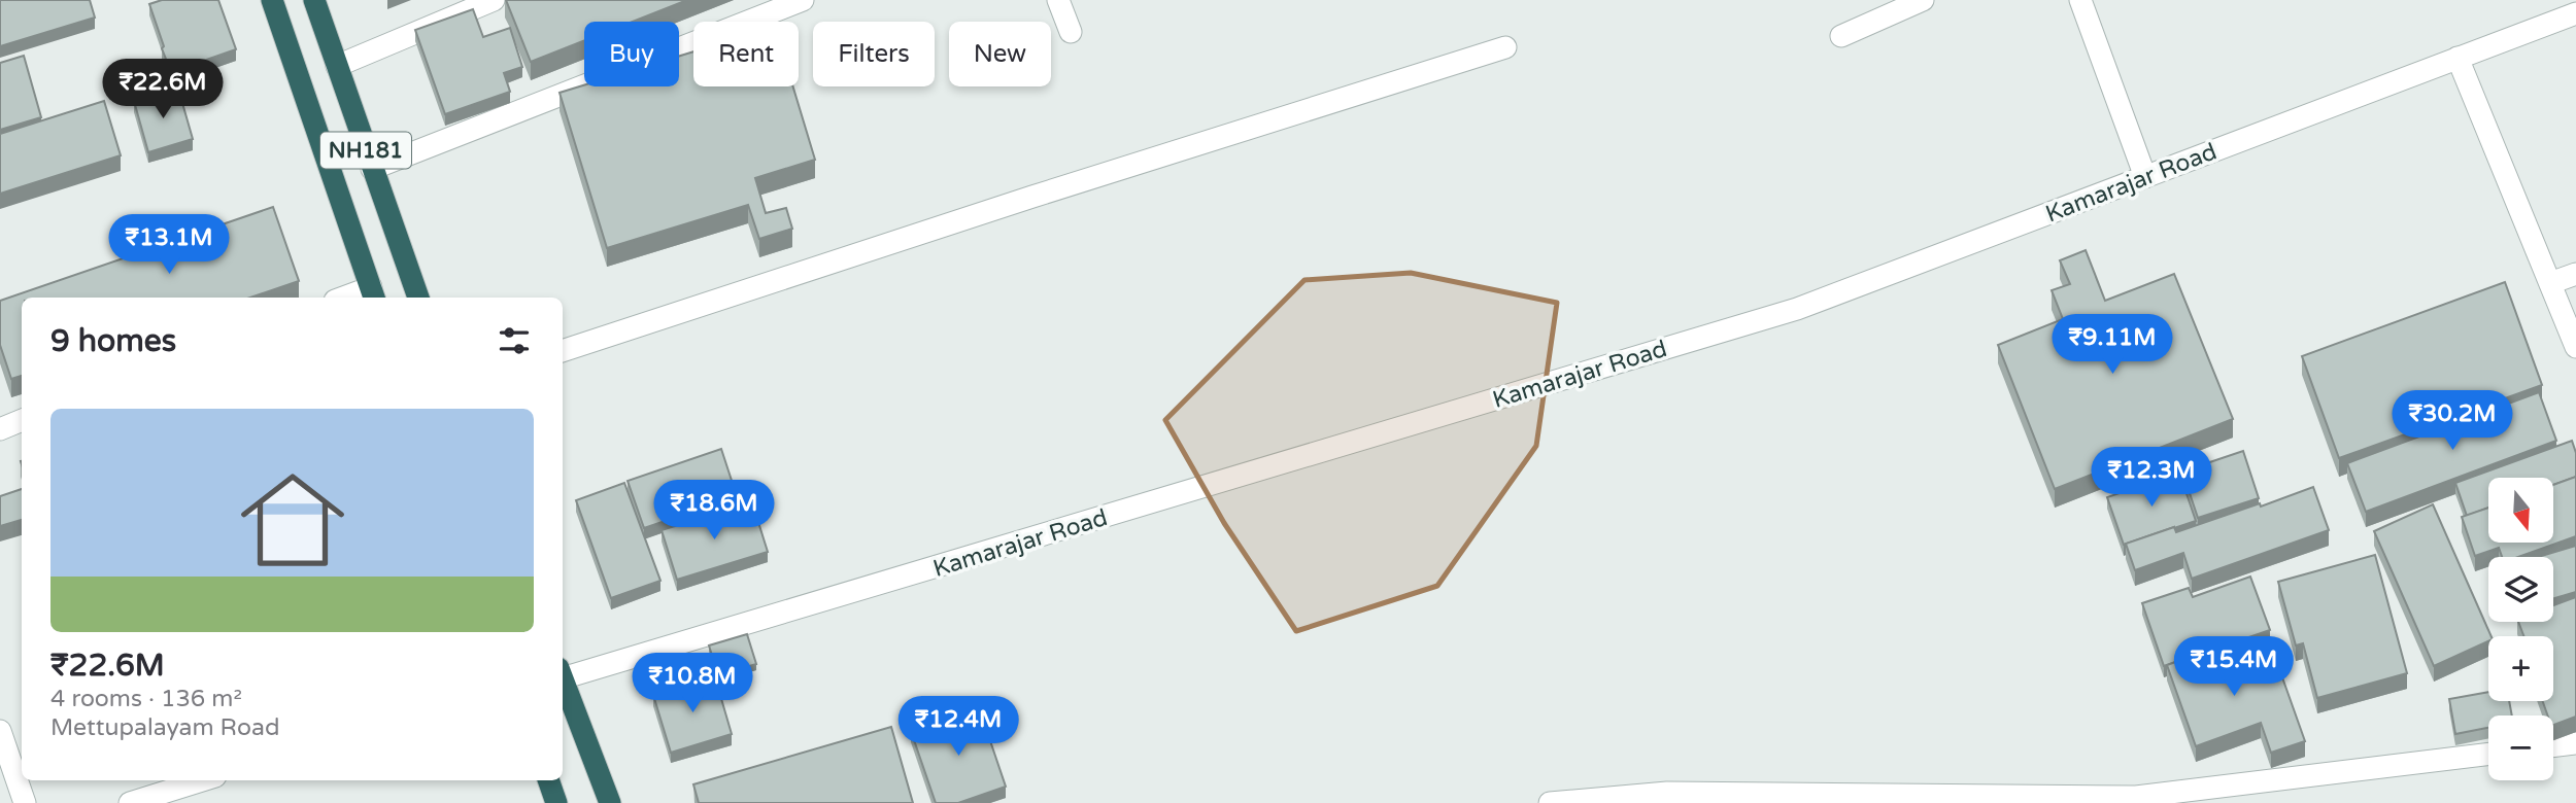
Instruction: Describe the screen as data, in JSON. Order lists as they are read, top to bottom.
{
  "streets": {
    "highway": ["NH181"],
    "street": ["Kamarajar Road"]
  },
  "north": "bottom",
  "page": {
    "chip": [
      "Buy",
      "Rent",
      "Filters",
      "New"
    ],
    "price": [
      "₹22.6M",
      "₹13.1M",
      "₹9.11M",
      "₹30.2M",
      "₹12.3M",
      "₹18.6M",
      "₹15.4M",
      "₹10.8M",
      "₹12.4M"
    ],
    "heading": "9 homes",
    "list": [
      {
        "name": "₹22.6M",
        "note": "4 rooms · 136 m² · Mettupalayam Road"
      }
    ],
    "map_buttons": ["+", "−"]
  }
}
